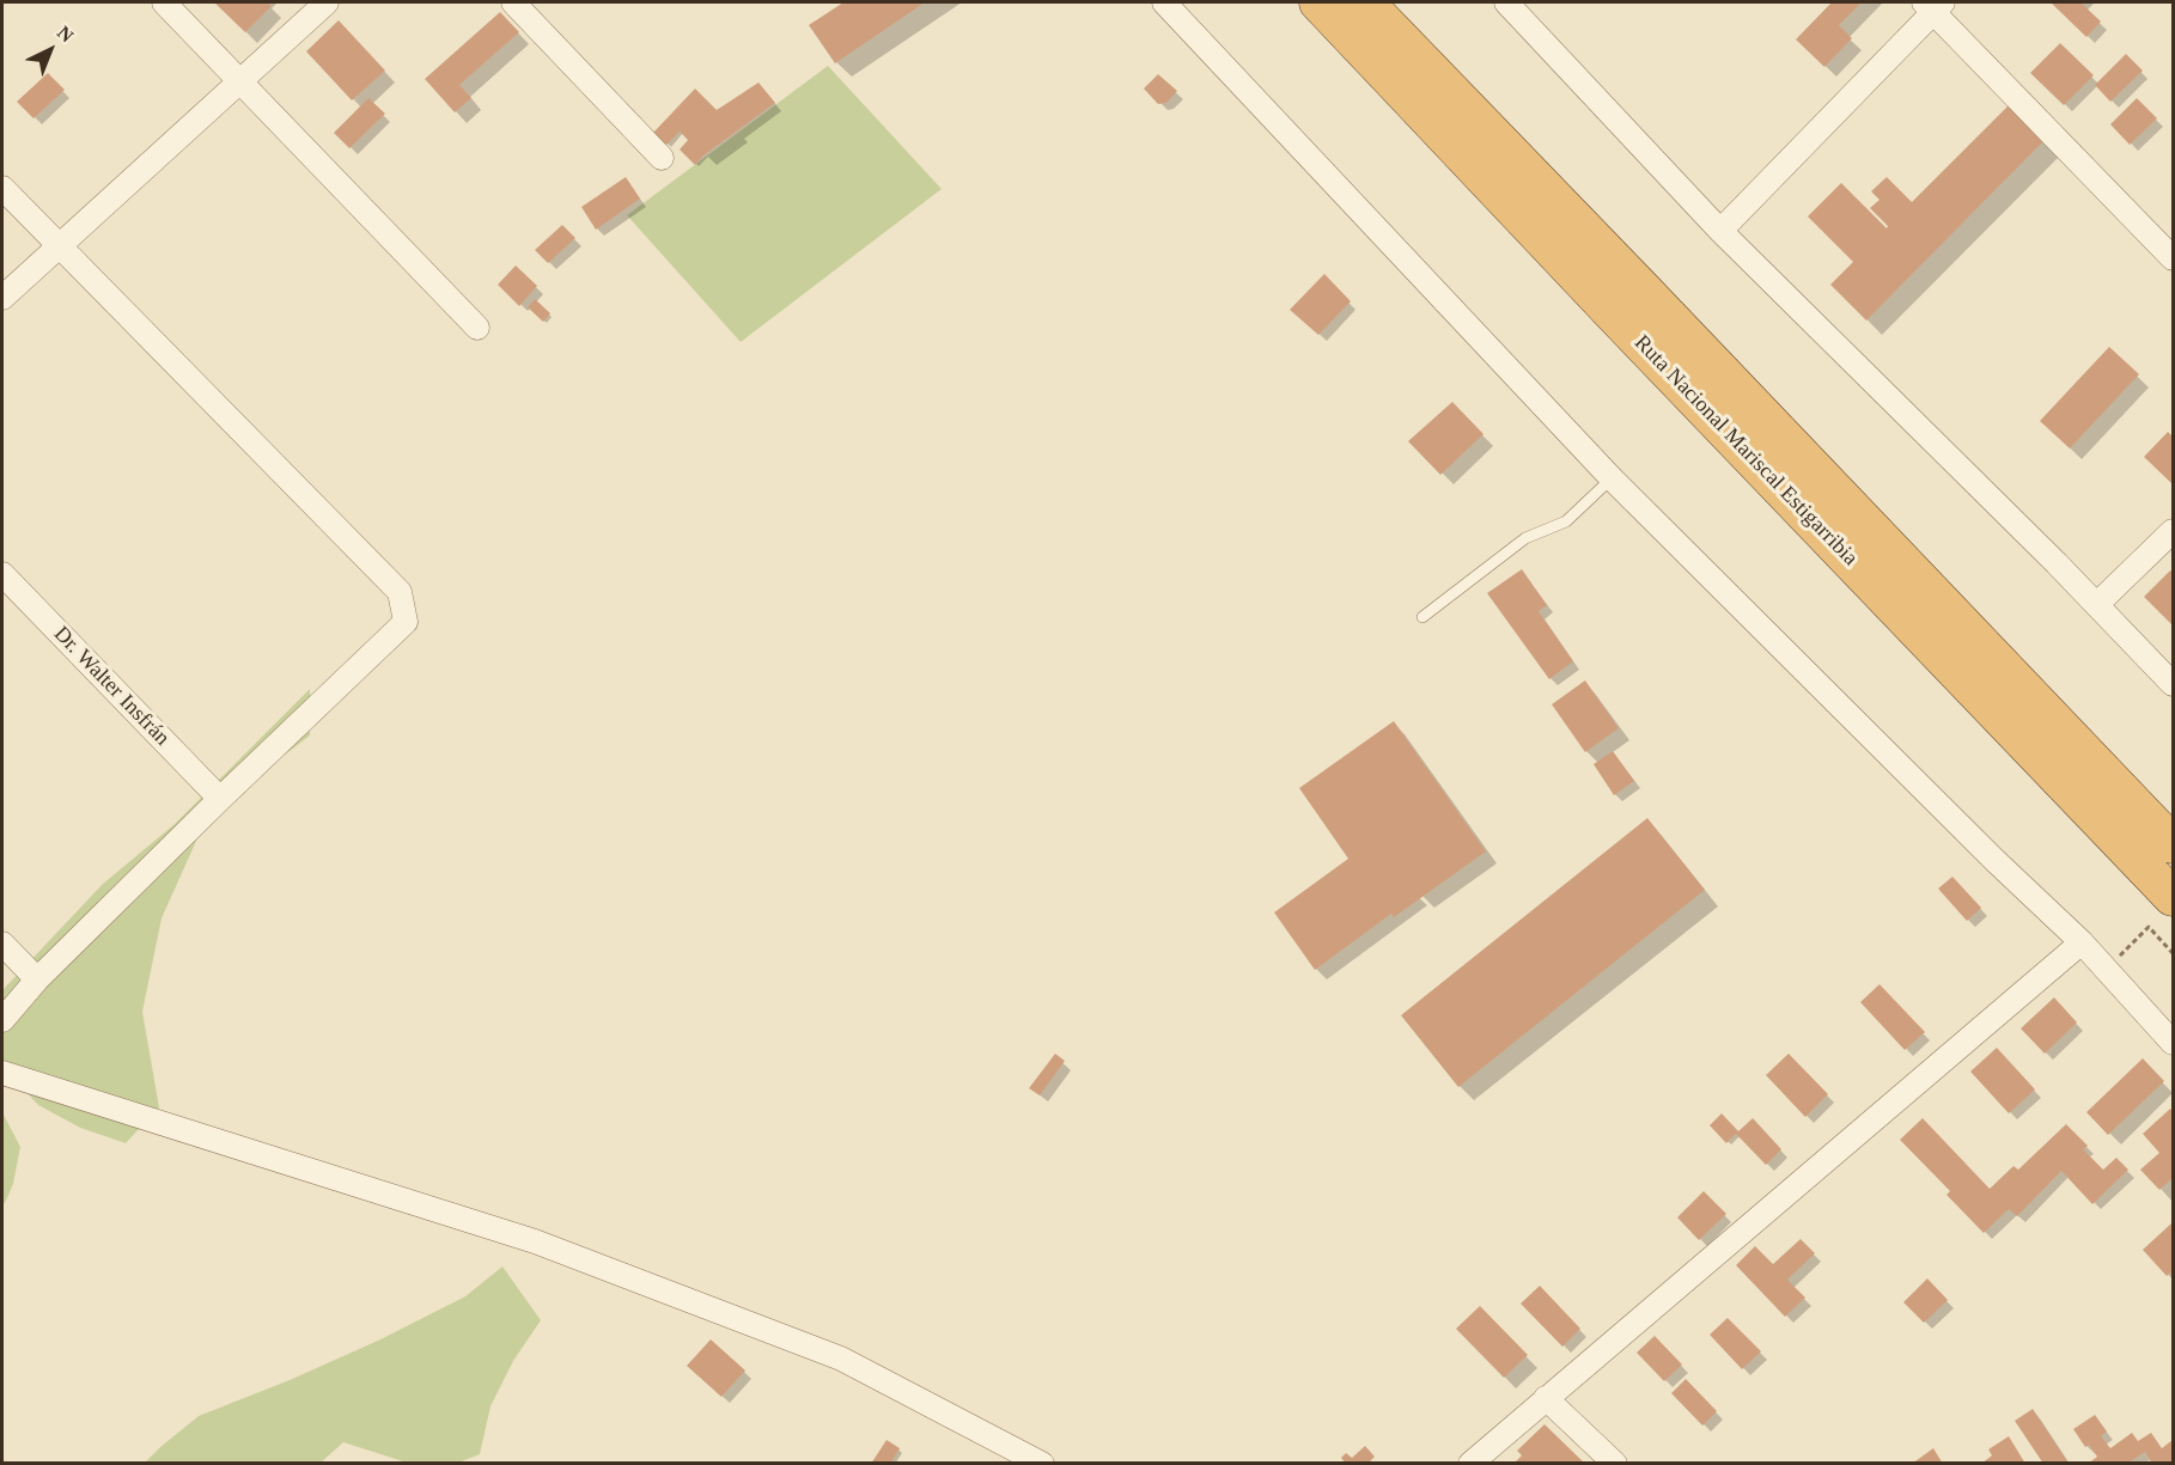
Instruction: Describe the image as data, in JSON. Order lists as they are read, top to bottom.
{
  "streets": {
    "highway": ["Ruta Nacional Mariscal Estigarribia"],
    "street": ["Dr. Walter Insfrán"]
  },
  "north": "top right"
}
